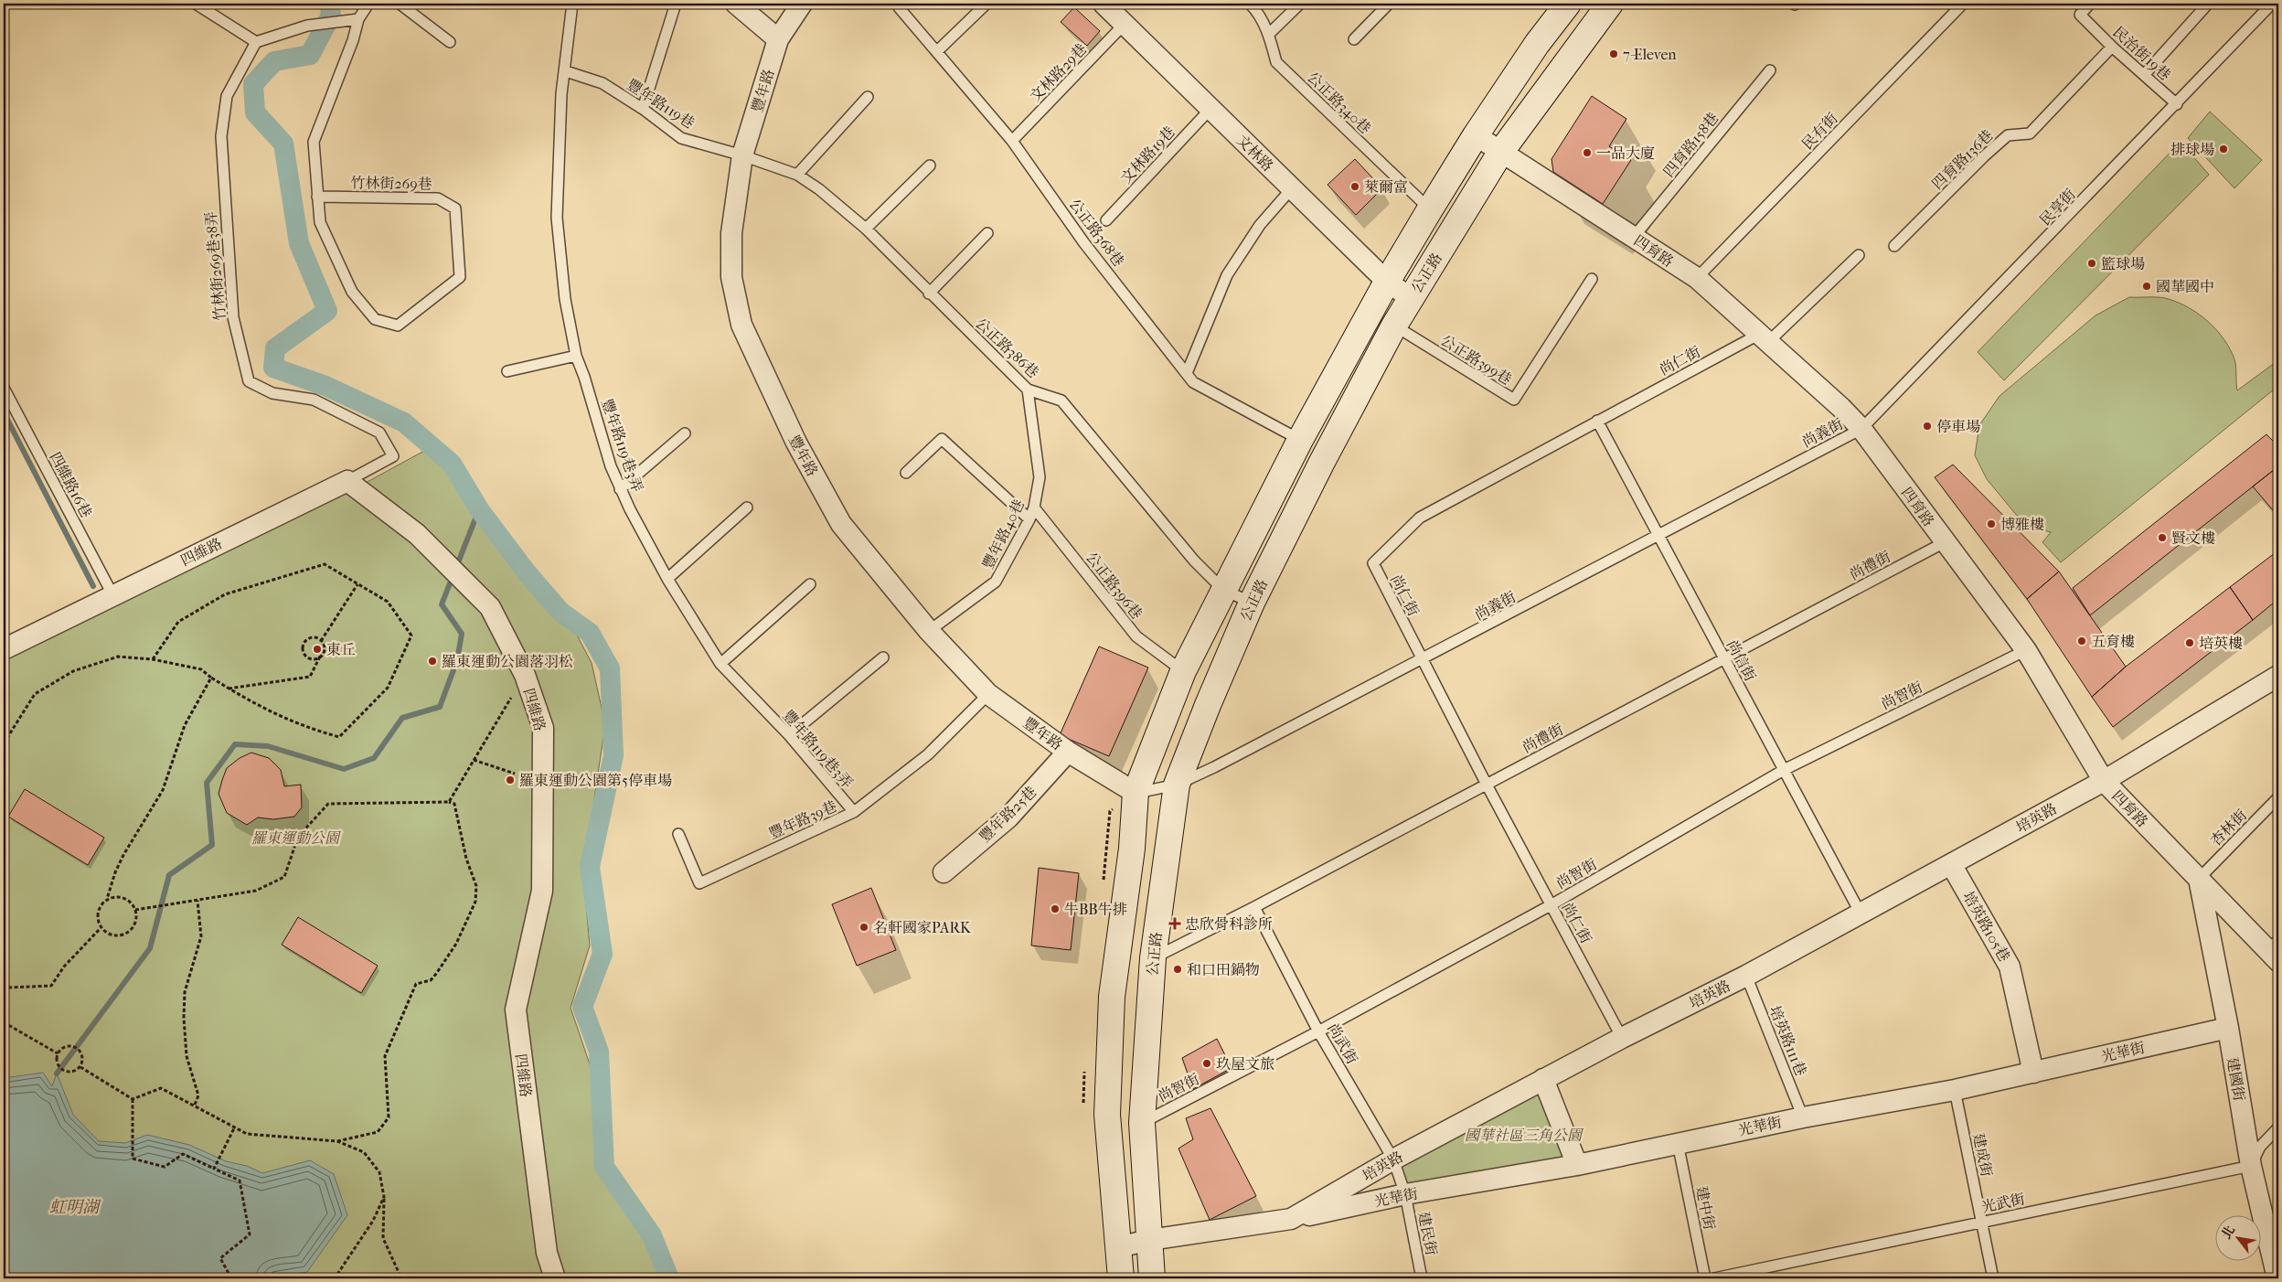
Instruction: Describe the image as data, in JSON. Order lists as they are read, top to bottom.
{
  "streets": {
    "street": [
      "豐年路",
      "文林路",
      "四育路",
      "公正路",
      "四維路",
      "豐年路25巷",
      "培英路",
      "培英路105巷",
      "光華街",
      "建國街"
    ],
    "lane": [
      "民治街19巷",
      "文林路29巷",
      "公正路340巷",
      "豐年路119巷",
      "民有街",
      "四育路158巷",
      "文林路19巷",
      "四育路136巷",
      "竹林街269巷",
      "民享街",
      "公正路368巷",
      "竹林街269巷38弄",
      "公正路386巷",
      "公正路399巷",
      "尚仁街",
      "尚義街",
      "豐年路119巷3弄",
      "四維路16巷",
      "豐年路40巷",
      "尚禮街",
      "公正路396巷",
      "尚信街",
      "尚智街",
      "豐年路39巷",
      "杏林街",
      "培英路111巷",
      "尚武街",
      "建成街",
      "光武街",
      "建中街",
      "建民街"
    ]
  },
  "crossings": [
    ["民治街19巷", "四育路136巷"],
    ["民治街19巷", "民享街"],
    ["文林路29巷", "文林路"],
    ["文林路29巷", "公正路368巷"],
    ["豐年路", "豐年路119巷"],
    ["豐年路", "公正路"],
    ["豐年路", "公正路386巷"],
    ["豐年路", "尚義街"],
    ["豐年路", "豐年路40巷"],
    ["豐年路", "豐年路25巷"],
    ["豐年路", "豐年路39巷"],
    ["公正路340巷", "公正路"],
    ["豐年路119巷", "公正路386巷"],
    ["豐年路119巷", "豐年路119巷3弄"],
    ["民有街", "四育路"],
    ["四育路158巷", "四育路"],
    ["文林路", "文林路19巷"],
    ["文林路", "公正路"],
    ["民享街", "四育路"],
    ["民享街", "尚義街"],
    ["公正路368巷", "公正路"],
    ["四育路", "公正路"],
    ["四育路", "尚仁街"],
    ["四育路", "尚義街"],
    ["四育路", "尚禮街"],
    ["四育路", "尚智街"],
    ["四育路", "培英路"],
    ["四育路", "杏林街"],
    ["四育路", "建國街"],
    ["竹林街269巷38弄", "四維路"],
    ["公正路", "公正路386巷"],
    ["公正路", "公正路399巷"],
    ["公正路", "尚義街"],
    ["公正路", "尚禮街"],
    ["公正路", "公正路396巷"],
    ["公正路", "尚智街"],
    ["公正路", "培英路"],
    ["公正路386巷", "豐年路40巷"],
    ["尚仁街", "尚義街"],
    ["尚仁街", "尚禮街"],
    ["尚仁街", "尚信街"],
    ["尚仁街", "尚智街"],
    ["尚仁街", "培英路"],
    ["尚義街", "尚信街"],
    ["豐年路119巷3弄", "豐年路39巷"],
    ["四維路16巷", "四維路"],
    ["豐年路40巷", "公正路396巷"],
    ["尚禮街", "尚信街"],
    ["尚禮街", "尚武街"],
    ["尚信街", "尚智街"],
    ["尚信街", "培英路"],
    ["尚智街", "尚武街"],
    ["培英路", "培英路105巷"],
    ["培英路", "培英路111巷"],
    ["培英路", "尚武街"],
    ["培英路", "光華街"],
    ["杏林街", "建國街"],
    ["培英路105巷", "光華街"],
    ["培英路111巷", "光華街"],
    ["尚武街", "光華街"],
    ["尚武街", "建民街"],
    ["光華街", "建國街"],
    ["光華街", "建成街"],
    ["光華街", "建中街"],
    ["光華街", "建民街"],
    ["建國街", "光武街"],
    ["建成街", "光武街"]
  ],
  "water": ["虹明湖"],
  "parks": ["羅東運動公園", "國華社區三角公園"],
  "places": {
    "other": [
      "7-Eleven",
      "排球場",
      "一品大廈",
      "萊爾富",
      "籃球場",
      "國華國中",
      "停車場",
      "博雅樓",
      "賢文樓",
      "五育樓",
      "培英樓",
      "東丘",
      "羅東運動公園落羽松",
      "羅東運動公園第5停車場",
      "牛BB牛排",
      "名軒國家PARK",
      "和口田鍋物",
      "玖屋文旅"
    ],
    "health": ["忠欣骨科診所"]
  },
  "north": "top left"
}
